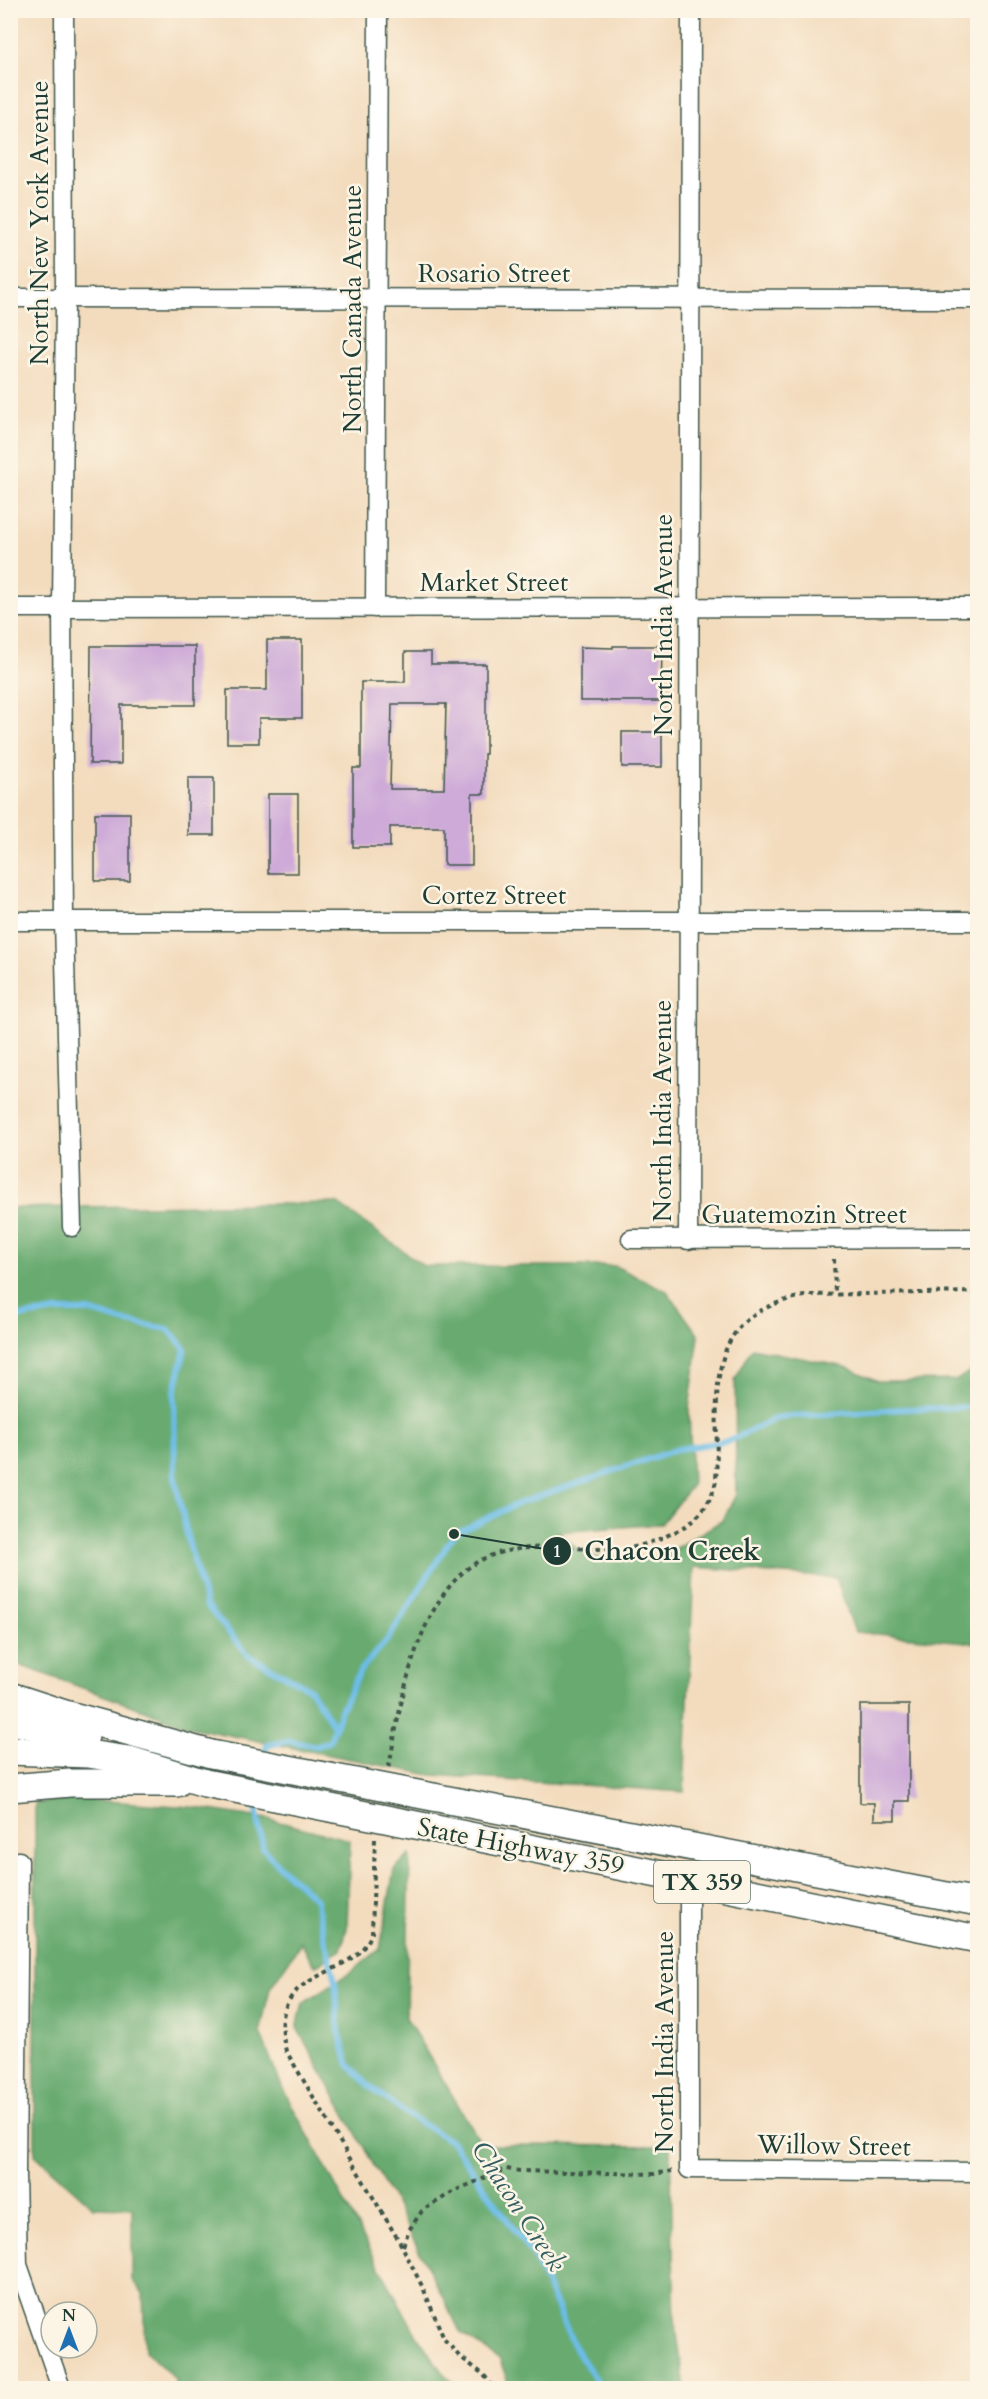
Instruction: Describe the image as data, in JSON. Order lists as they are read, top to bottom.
{
  "streets": {
    "main road": ["State Highway 359", "TX 359"],
    "street": [
      "North New York Avenue",
      "Rosario Street",
      "North Canada Avenue",
      "Market Street",
      "North India Avenue",
      "Cortez Street",
      "Guatemozin Street",
      "Willow Street"
    ]
  },
  "crossings": [
    ["North New York Avenue", "Rosario Street"],
    ["North New York Avenue", "Market Street"],
    ["North New York Avenue", "Cortez Street"],
    ["Rosario Street", "North Canada Avenue"],
    ["Rosario Street", "North India Avenue"],
    ["North Canada Avenue", "Market Street"],
    ["Market Street", "North India Avenue"],
    ["North India Avenue", "Cortez Street"],
    ["North India Avenue", "Guatemozin Street"],
    ["North India Avenue", "State Highway 359"],
    ["North India Avenue", "Willow Street"]
  ],
  "water": ["Chacon Creek"],
  "places": ["Chacon Creek"],
  "north": "top"
}
